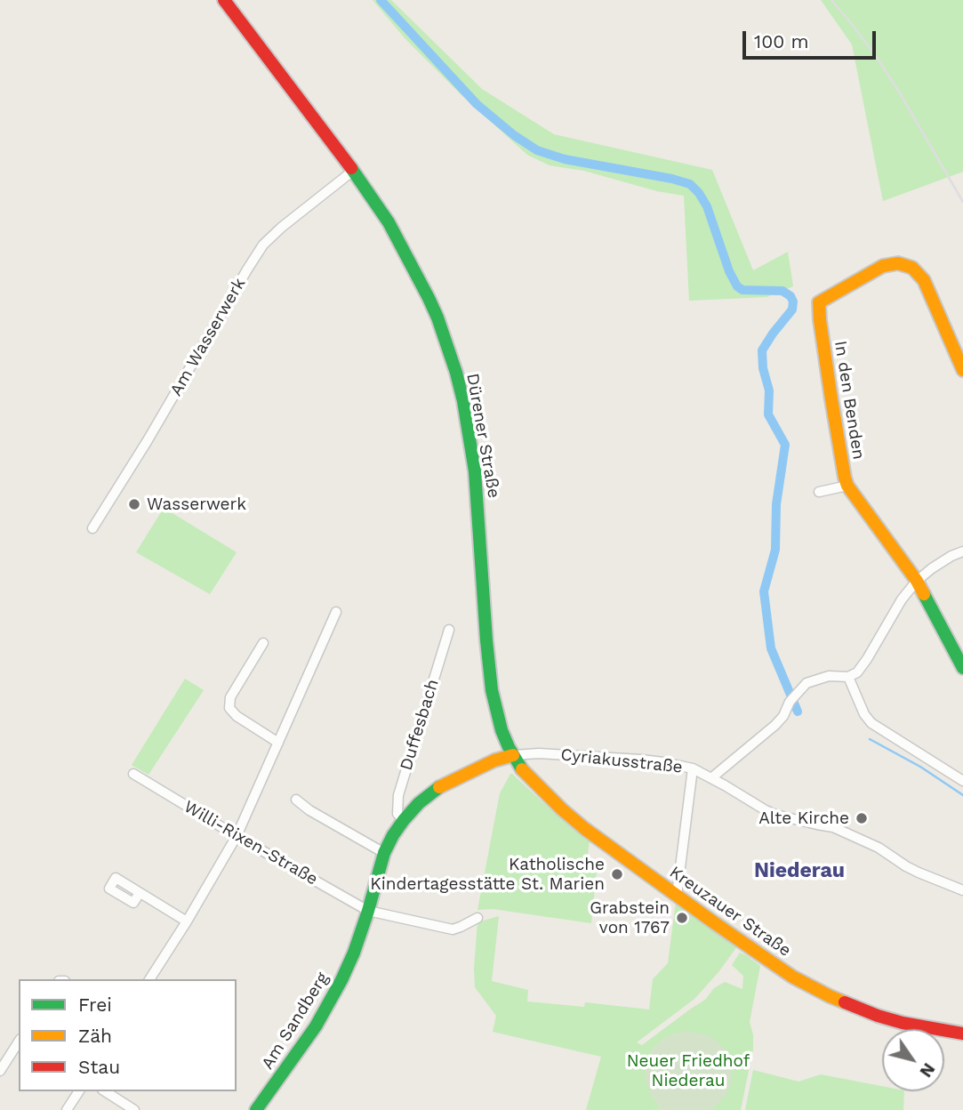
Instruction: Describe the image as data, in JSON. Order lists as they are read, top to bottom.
{
  "streets": {
    "main road": [
      "In den Benden",
      "Dürener Straße",
      "Kreuzauer Straße",
      "Am Sandberg"
    ],
    "street": [
      "Am Wasserwerk",
      "Duffesbach",
      "Cyriakusstraße",
      "Willi-Rixen-Straße"
    ]
  },
  "crossings": [
    ["Am Wasserwerk", "Dürener Straße"],
    ["Dürener Straße", "Cyriakusstraße"],
    ["Dürener Straße", "Kreuzauer Straße"],
    ["Dürener Straße", "Am Sandberg"],
    ["Duffesbach", "Am Sandberg"],
    ["Cyriakusstraße", "Kreuzauer Straße"],
    ["Cyriakusstraße", "Am Sandberg"],
    ["Willi-Rixen-Straße", "Am Sandberg"],
    ["Kreuzauer Straße", "Am Sandberg"]
  ],
  "districts": ["Niederau"],
  "parks": ["Neuer Friedhof Niederau"],
  "places": [
    "Wasserwerk",
    "Alte Kirche",
    "Katholische Kindertagesstätte St. Marien",
    "Grabstein von 1767"
  ],
  "legend": ["Frei", "Zäh", "Stau"],
  "scale_bar": "100 m",
  "north": "bottom right"
}
